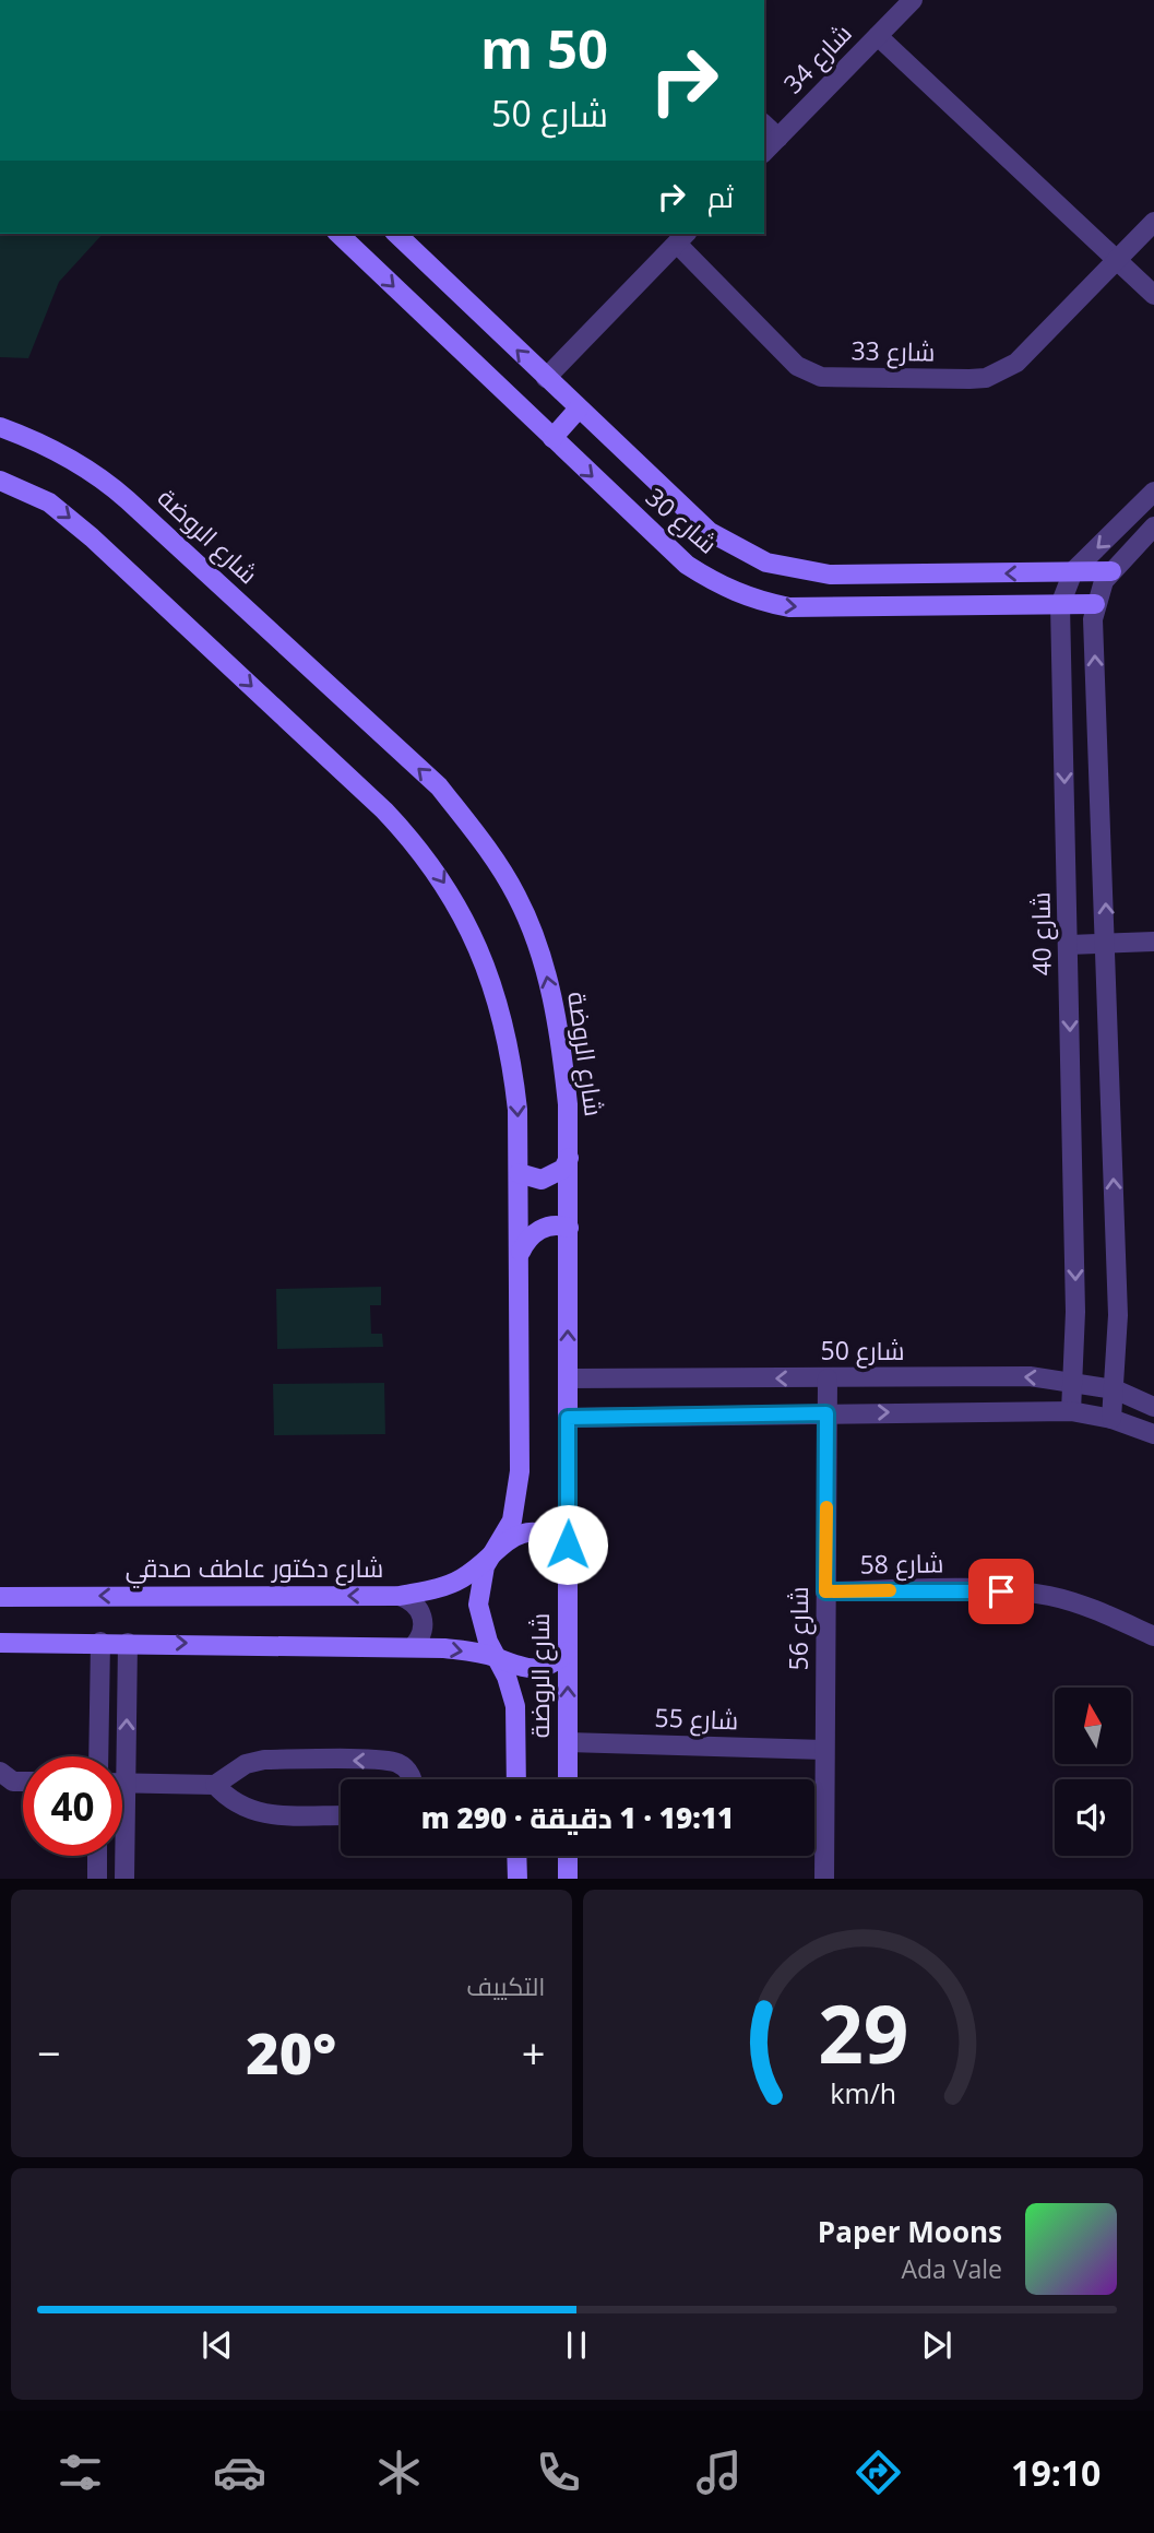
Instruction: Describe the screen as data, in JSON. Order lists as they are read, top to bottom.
{
  "streets": {
    "street": [
      "شارع 34",
      "شارع 33",
      "شارع 30",
      "شارع الروضة",
      "شارع 40",
      "شارع 50",
      "شارع 58",
      "شارع دكتور عاطف صدقي",
      "شارع 56",
      "شارع 55"
    ]
  },
  "crossings": [
    ["شارع 30", "شارع 40"],
    ["شارع الروضة", "شارع 50"],
    ["شارع الروضة", "شارع دكتور عاطف صدقي"],
    ["شارع الروضة", "شارع 55"],
    ["شارع 40", "شارع 50"],
    ["شارع 50", "شارع 56"],
    ["شارع 58", "شارع 56"],
    ["شارع 56", "شارع 55"]
  ],
  "north": "top",
  "page": {
    "turn": ["50 m", "شارع 50"],
    "then": "ثم",
    "limit": "40",
    "trip": "19:11 · 1 دقيقة · 290 m",
    "tile": "التكييف",
    "heat": ["−", "20°", "+"],
    "song": ["Paper Moons", "Ada Vale"],
    "tabs": "19:10",
    "gauge": ["29", "km/h"]
  }
}
